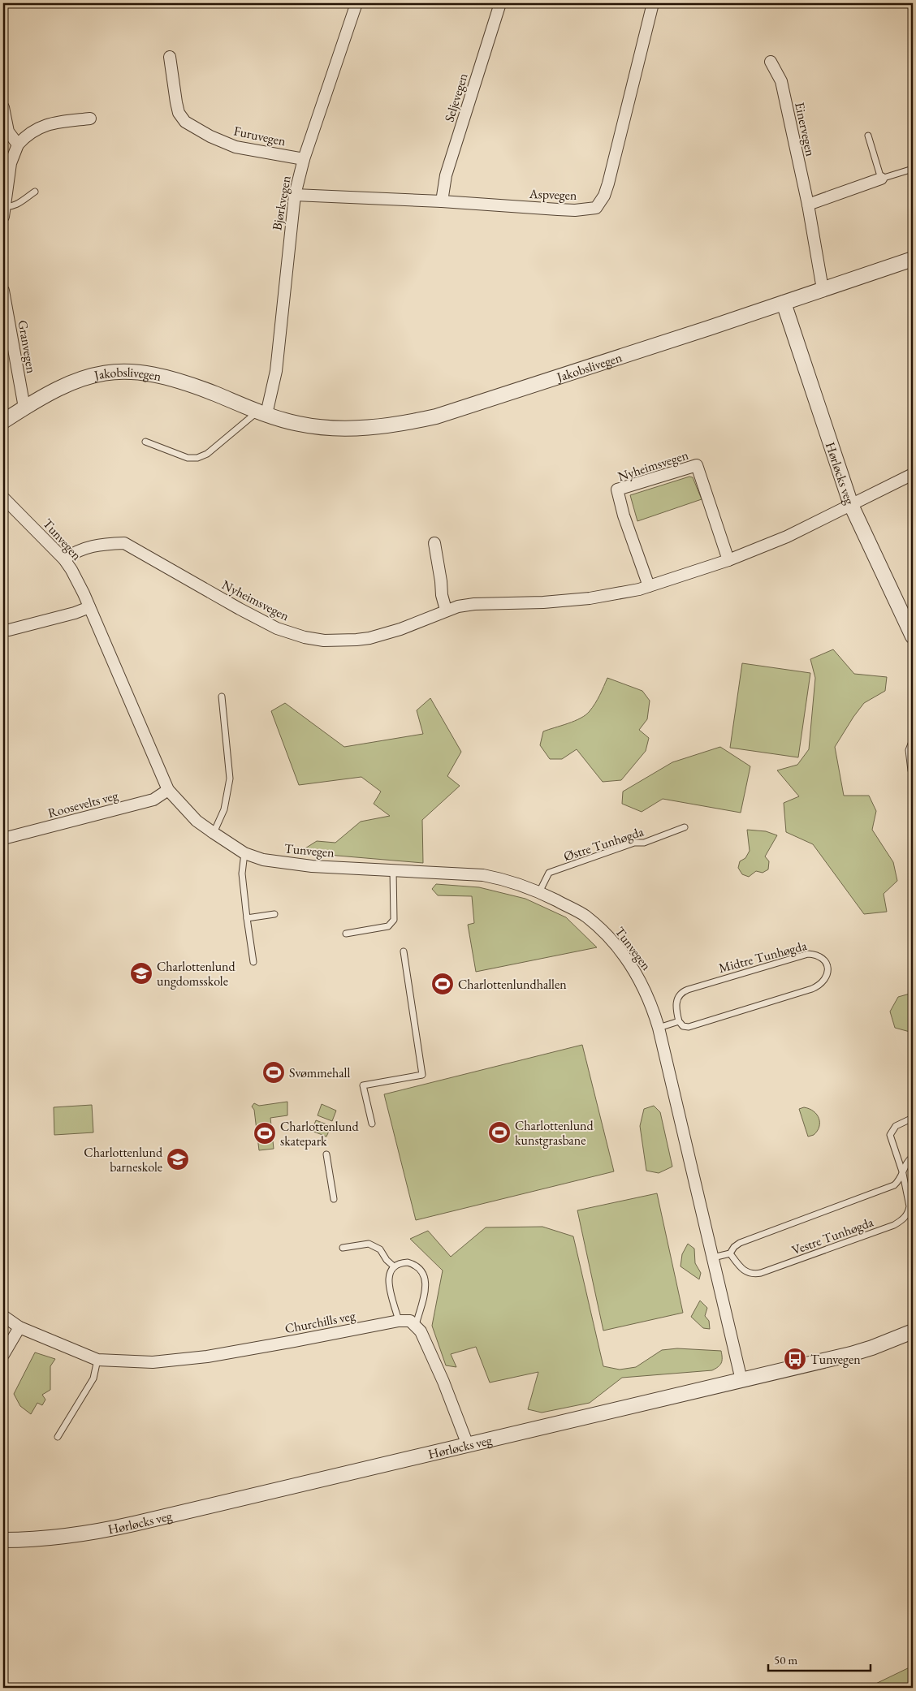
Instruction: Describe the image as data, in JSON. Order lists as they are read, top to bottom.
{
  "streets": {
    "street": [
      "Seljevegen",
      "Einervegen",
      "Furuvegen",
      "Aspvegen",
      "Bjørkvegen",
      "Granvegen",
      "Jakobslivegen",
      "Nyheimsvegen",
      "Hørløcks veg",
      "Tunvegen",
      "Roosevelts veg",
      "Churchills veg"
    ],
    "lane": ["Østre Tunhøgda", "Midtre Tunhøgda", "Vestre Tunhøgda"]
  },
  "crossings": [
    ["Seljevegen", "Aspvegen"],
    ["Einervegen", "Jakobslivegen"],
    ["Furuvegen", "Bjørkvegen"],
    ["Aspvegen", "Bjørkvegen"],
    ["Bjørkvegen", "Jakobslivegen"],
    ["Granvegen", "Jakobslivegen"],
    ["Jakobslivegen", "Hørløcks veg"],
    ["Nyheimsvegen", "Hørløcks veg"],
    ["Nyheimsvegen", "Tunvegen"],
    ["Hørløcks veg", "Tunvegen"],
    ["Tunvegen", "Roosevelts veg"],
    ["Tunvegen", "Østre Tunhøgda"],
    ["Tunvegen", "Midtre Tunhøgda"],
    ["Tunvegen", "Vestre Tunhøgda"]
  ],
  "places": {
    "school or university": ["Charlottenlund ungdomsskole", "Charlottenlund barneskole"],
    "sports": [
      "Charlottenlundhallen",
      "Svømmehall",
      "Charlottenlund kunstgrasbane",
      "Charlottenlund skatepark"
    ],
    "bus stop": ["Tunvegen"]
  },
  "scale_bar": "50 m"
}
